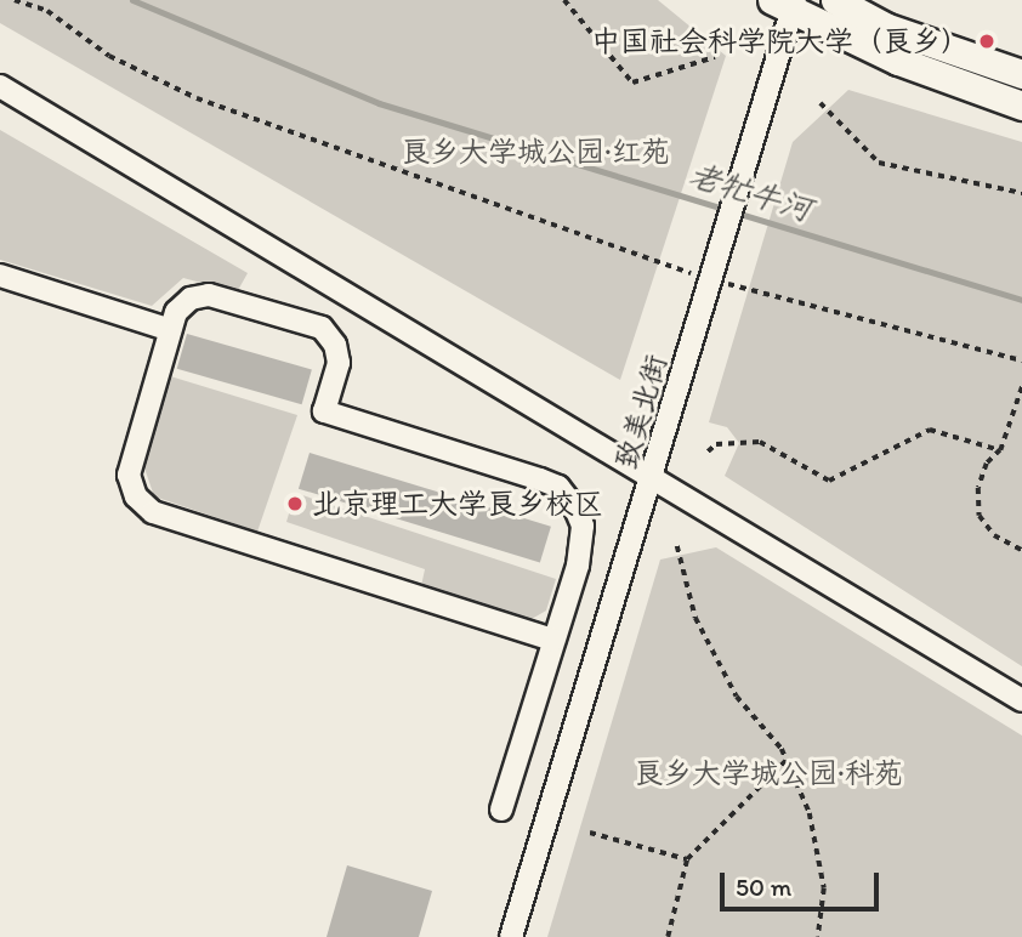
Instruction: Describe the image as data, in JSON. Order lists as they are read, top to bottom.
{
  "streets": {
    "street": ["致美北街"]
  },
  "water": ["老牤牛河"],
  "parks": ["良乡大学城公园·红苑", "良乡大学城公园·科苑"],
  "places": ["中国社会科学院大学（良乡）", "北京理工大学良乡校区"],
  "scale_bar": "50 m"
}
